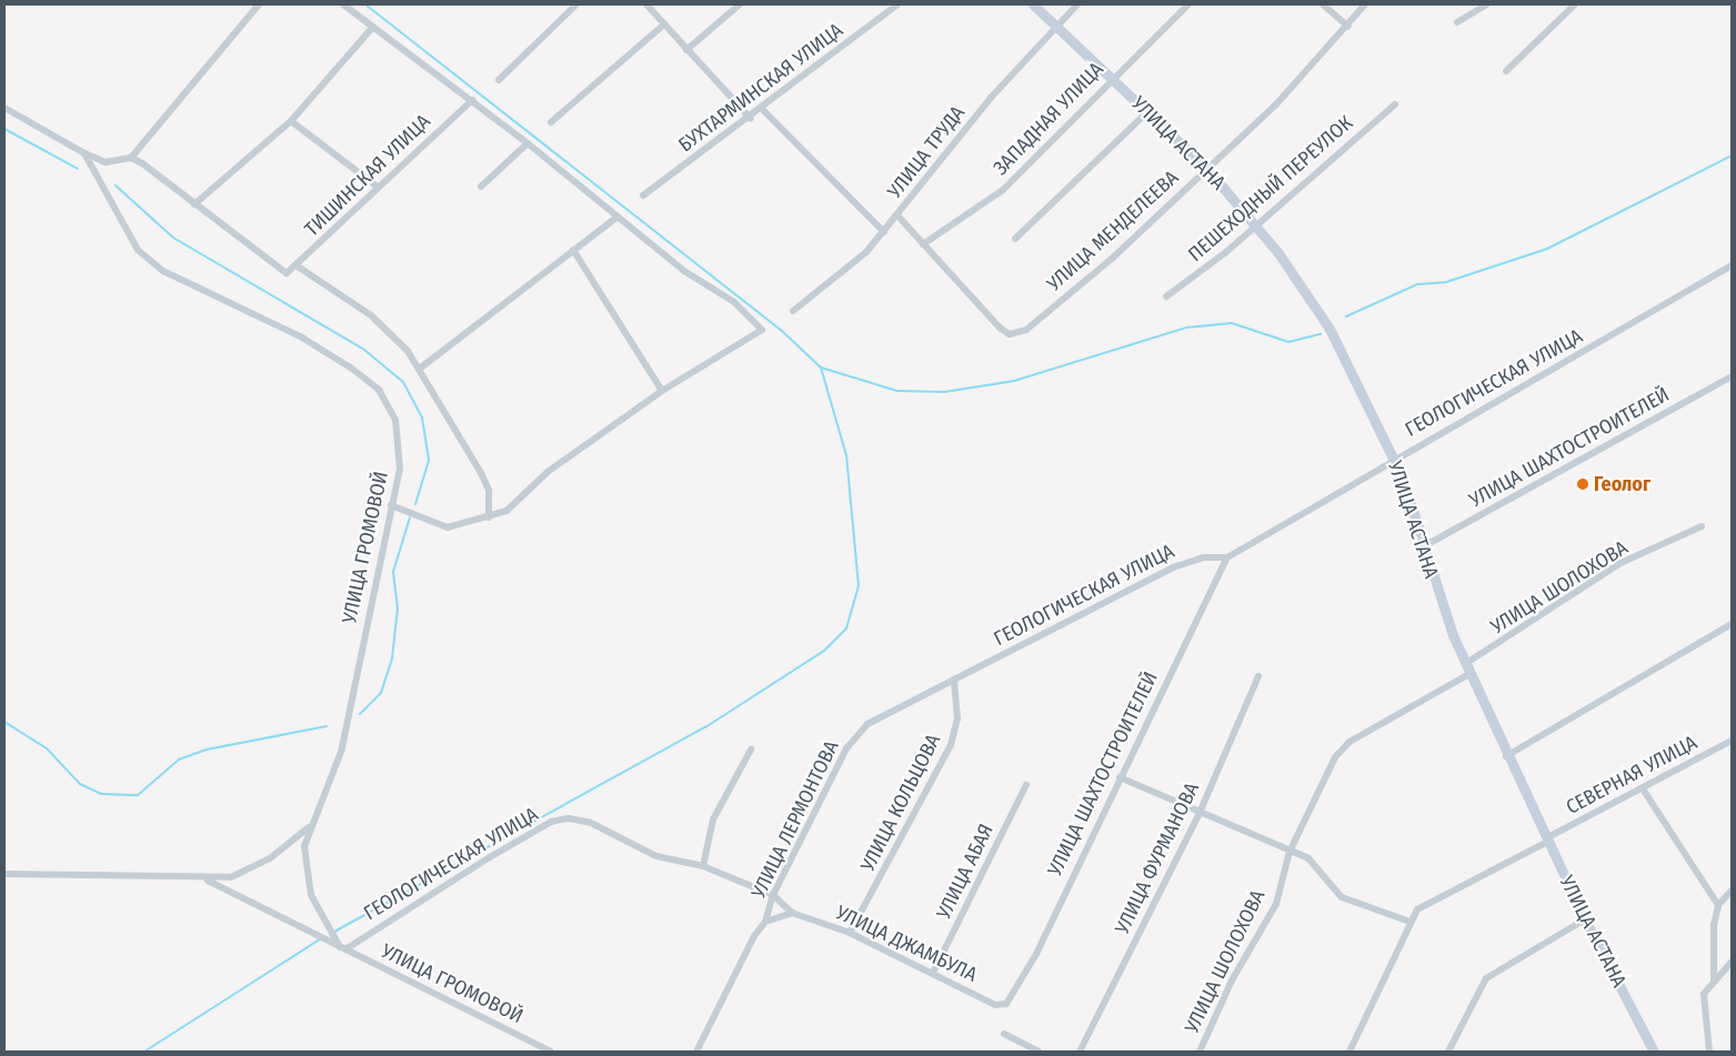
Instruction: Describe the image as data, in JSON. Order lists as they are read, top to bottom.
{
  "streets": {
    "street": [
      "БУХТАРМИНСКАЯ УЛИЦА",
      "ЗАПАДНАЯ УЛИЦА",
      "УЛИЦА АСТАНА",
      "УЛИЦА ТРУДА",
      "ТИШИНСКАЯ УЛИЦА",
      "ПЕШЕХОДНЫЙ ПЕРЕУЛОК",
      "УЛИЦА МЕНДЕЛЕЕВА",
      "ГЕОЛОГИЧЕСКАЯ УЛИЦА",
      "УЛИЦА ШАХТОСТРОИТЕЛЕЙ",
      "УЛИЦА ГРОМОВОЙ",
      "УЛИЦА ШОЛОХОВА",
      "СЕВЕРНАЯ УЛИЦА",
      "УЛИЦА КОЛЬЦОВА",
      "УЛИЦА ЛЕРМОНТОВА",
      "УЛИЦА ФУРМАНОВА",
      "УЛИЦА АБАЯ",
      "УЛИЦА ДЖАМБУЛА"
    ]
  },
  "crossings": [
    ["ЗАПАДНАЯ УЛИЦА", "УЛИЦА АСТАНА"],
    ["ЗАПАДНАЯ УЛИЦА", "УЛИЦА МЕНДЕЛЕЕВА"],
    ["УЛИЦА АСТАНА", "УЛИЦА ТРУДА"],
    ["УЛИЦА АСТАНА", "ПЕШЕХОДНЫЙ ПЕРЕУЛОК"],
    ["УЛИЦА АСТАНА", "УЛИЦА МЕНДЕЛЕЕВА"],
    ["УЛИЦА АСТАНА", "ГЕОЛОГИЧЕСКАЯ УЛИЦА"],
    ["УЛИЦА АСТАНА", "УЛИЦА ШАХТОСТРОИТЕЛЕЙ"],
    ["УЛИЦА АСТАНА", "УЛИЦА ШОЛОХОВА"],
    ["УЛИЦА АСТАНА", "СЕВЕРНАЯ УЛИЦА"],
    ["ГЕОЛОГИЧЕСКАЯ УЛИЦА", "УЛИЦА ШАХТОСТРОИТЕЛЕЙ"],
    ["ГЕОЛОГИЧЕСКАЯ УЛИЦА", "УЛИЦА ГРОМОВОЙ"],
    ["ГЕОЛОГИЧЕСКАЯ УЛИЦА", "УЛИЦА КОЛЬЦОВА"],
    ["ГЕОЛОГИЧЕСКАЯ УЛИЦА", "УЛИЦА ЛЕРМОНТОВА"],
    ["ГЕОЛОГИЧЕСКАЯ УЛИЦА", "УЛИЦА ДЖАМБУЛА"],
    ["УЛИЦА ШАХТОСТРОИТЕЛЕЙ", "УЛИЦА ДЖАМБУЛА"],
    ["УЛИЦА КОЛЬЦОВА", "УЛИЦА ДЖАМБУЛА"],
    ["УЛИЦА ЛЕРМОНТОВА", "УЛИЦА ДЖАМБУЛА"],
    ["УЛИЦА АБАЯ", "УЛИЦА ДЖАМБУЛА"]
  ],
  "places": ["Геолог"]
}
